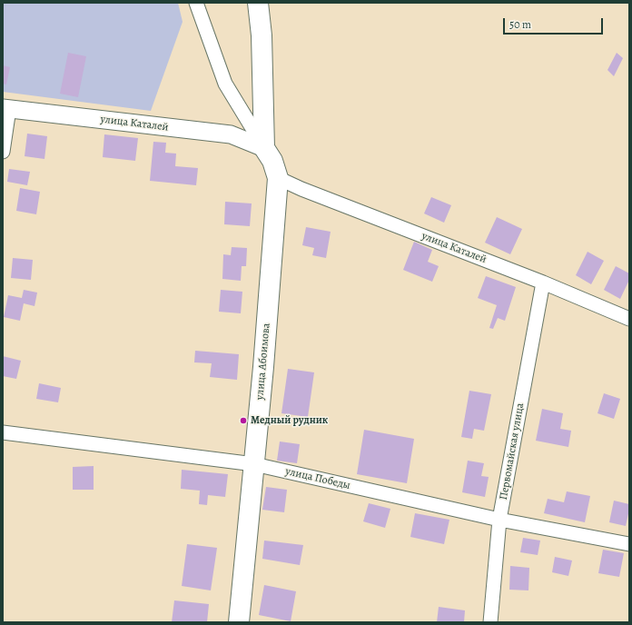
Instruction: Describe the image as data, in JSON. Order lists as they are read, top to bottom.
{
  "streets": {
    "main road": ["улица Абоимова"],
    "street": ["улица Каталей", "Первомайская улица", "улица Победы"]
  },
  "crossings": [
    ["улица Каталей", "улица Абоимова"],
    ["улица Каталей", "Первомайская улица"],
    ["улица Абоимова", "улица Победы"],
    ["Первомайская улица", "улица Победы"]
  ],
  "places": ["Медный рудник"],
  "scale_bar": "50 m"
}
